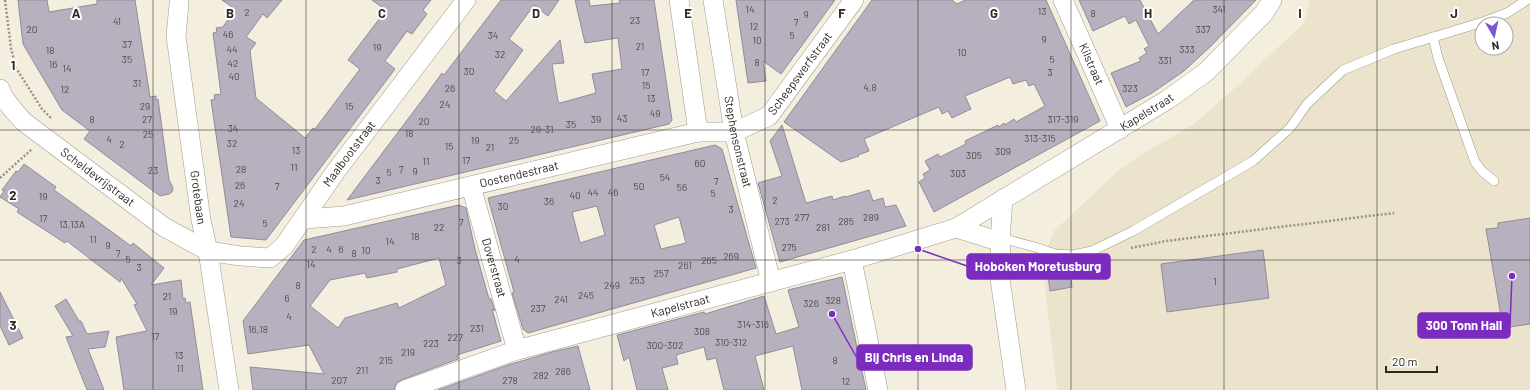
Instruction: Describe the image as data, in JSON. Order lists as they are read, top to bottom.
{
  "streets": {
    "street": [
      "Kilstraat",
      "Scheepswerfstraat",
      "Kapelstraat",
      "Stephensonstraat",
      "Maalbootstraat",
      "Oostendestraat",
      "Scheldevrijstraat",
      "Grotebaan",
      "Doverstraat"
    ]
  },
  "crossings": [
    ["Kilstraat", "Kapelstraat"],
    ["Scheepswerfstraat", "Stephensonstraat"],
    ["Scheepswerfstraat", "Oostendestraat"],
    ["Kapelstraat", "Stephensonstraat"],
    ["Kapelstraat", "Doverstraat"],
    ["Stephensonstraat", "Oostendestraat"],
    ["Maalbootstraat", "Oostendestraat"],
    ["Maalbootstraat", "Scheldevrijstraat"],
    ["Maalbootstraat", "Grotebaan"],
    ["Oostendestraat", "Doverstraat"],
    ["Scheldevrijstraat", "Grotebaan"]
  ],
  "places": ["Hoboken Moretusburg", "300 Tonn Hall", "Bij Chris en Linda"],
  "house_numbers": [
    "14",
    "341",
    "13",
    "2",
    "8",
    "9",
    "23",
    "41",
    "7",
    "12",
    "20",
    "337",
    "46",
    "34",
    "5",
    "9",
    "10",
    "37",
    "21",
    "19",
    "44",
    "333",
    "18",
    "10",
    "32",
    "35",
    "5",
    "331",
    "8",
    "42",
    "16",
    "14",
    "30",
    "17",
    "3",
    "40",
    "31",
    "15",
    "4,8",
    "26",
    "323",
    "12",
    "13",
    "24",
    "29",
    "15",
    "49",
    "43",
    "8",
    "27",
    "39",
    "317-319",
    "20",
    "35",
    "34",
    "29-31",
    "18",
    "25",
    "313-315",
    "4",
    "19",
    "25",
    "32",
    "2",
    "15",
    "21",
    "13",
    "309",
    "305",
    "17",
    "11",
    "60",
    "11",
    "28",
    "7",
    "23",
    "9",
    "5",
    "303",
    "54",
    "3",
    "7",
    "26",
    "7",
    "50",
    "56",
    "44",
    "46",
    "5",
    "40",
    "19",
    "2",
    "36",
    "24",
    "30",
    "3",
    "277",
    "289",
    "17",
    "273",
    "285",
    "7",
    "5",
    "13,13A",
    "22",
    "281",
    "18",
    "11",
    "14",
    "9",
    "275",
    "2",
    "4",
    "6",
    "10",
    "7",
    "8",
    "269",
    "5",
    "4",
    "3",
    "265",
    "14",
    "261",
    "3",
    "257",
    "253",
    "1",
    "8",
    "249",
    "245",
    "21",
    "6",
    "241",
    "328",
    "326",
    "237",
    "19",
    "4",
    "314-316",
    "231",
    "16,18",
    "308",
    "17",
    "227",
    "310-312",
    "223",
    "300-302",
    "219",
    "13",
    "215",
    "8",
    "11",
    "211",
    "286",
    "282",
    "207",
    "278",
    "12"
  ],
  "scale_bar": "20 m",
  "north": "bottom",
  "grid": {
    "columns": [
      "A",
      "B",
      "C",
      "D",
      "E",
      "F",
      "G",
      "H",
      "I",
      "J"
    ],
    "rows": ["1", "2", "3"]
  }
}
